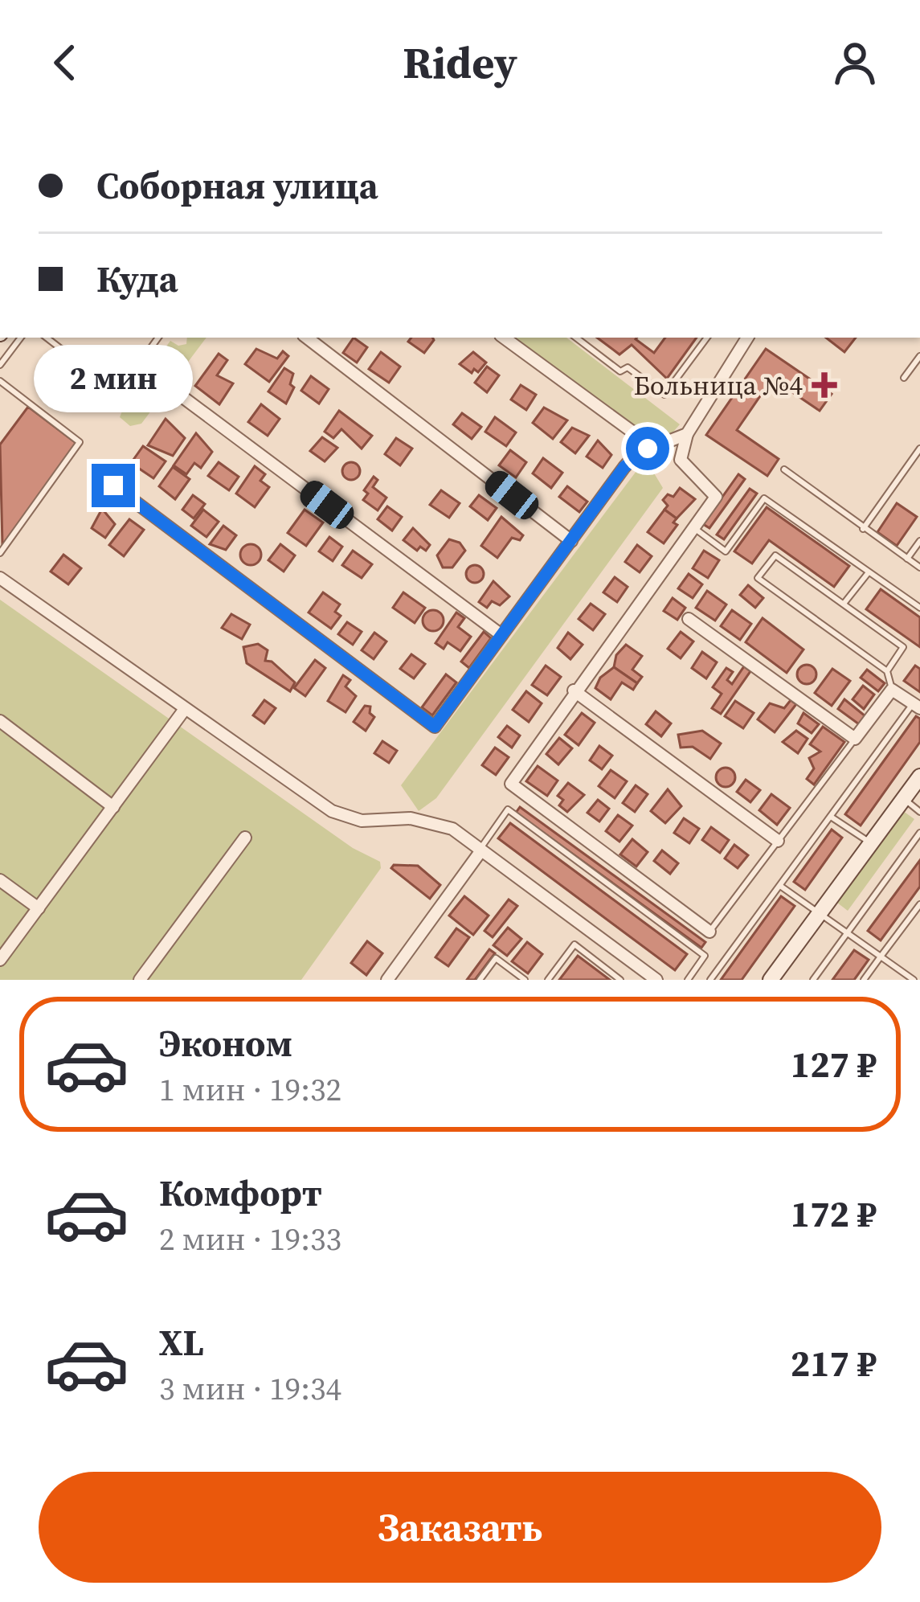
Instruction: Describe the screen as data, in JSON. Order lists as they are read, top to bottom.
{
  "places": {
    "health": ["Больница №4"]
  },
  "page": {
    "header": "Ridey",
    "banner": ["Соборная улица", "Куда"],
    "bubble": "2 мин",
    "list": [
      {
        "name": "Эконом",
        "note": "1 мин · 19:32",
        "value": "127 ₽"
      },
      {
        "name": "Комфорт",
        "note": "2 мин · 19:33",
        "value": "172 ₽"
      },
      {
        "name": "XL",
        "note": "3 мин · 19:34",
        "value": "217 ₽"
      }
    ],
    "buttons": "Заказать"
  }
}
